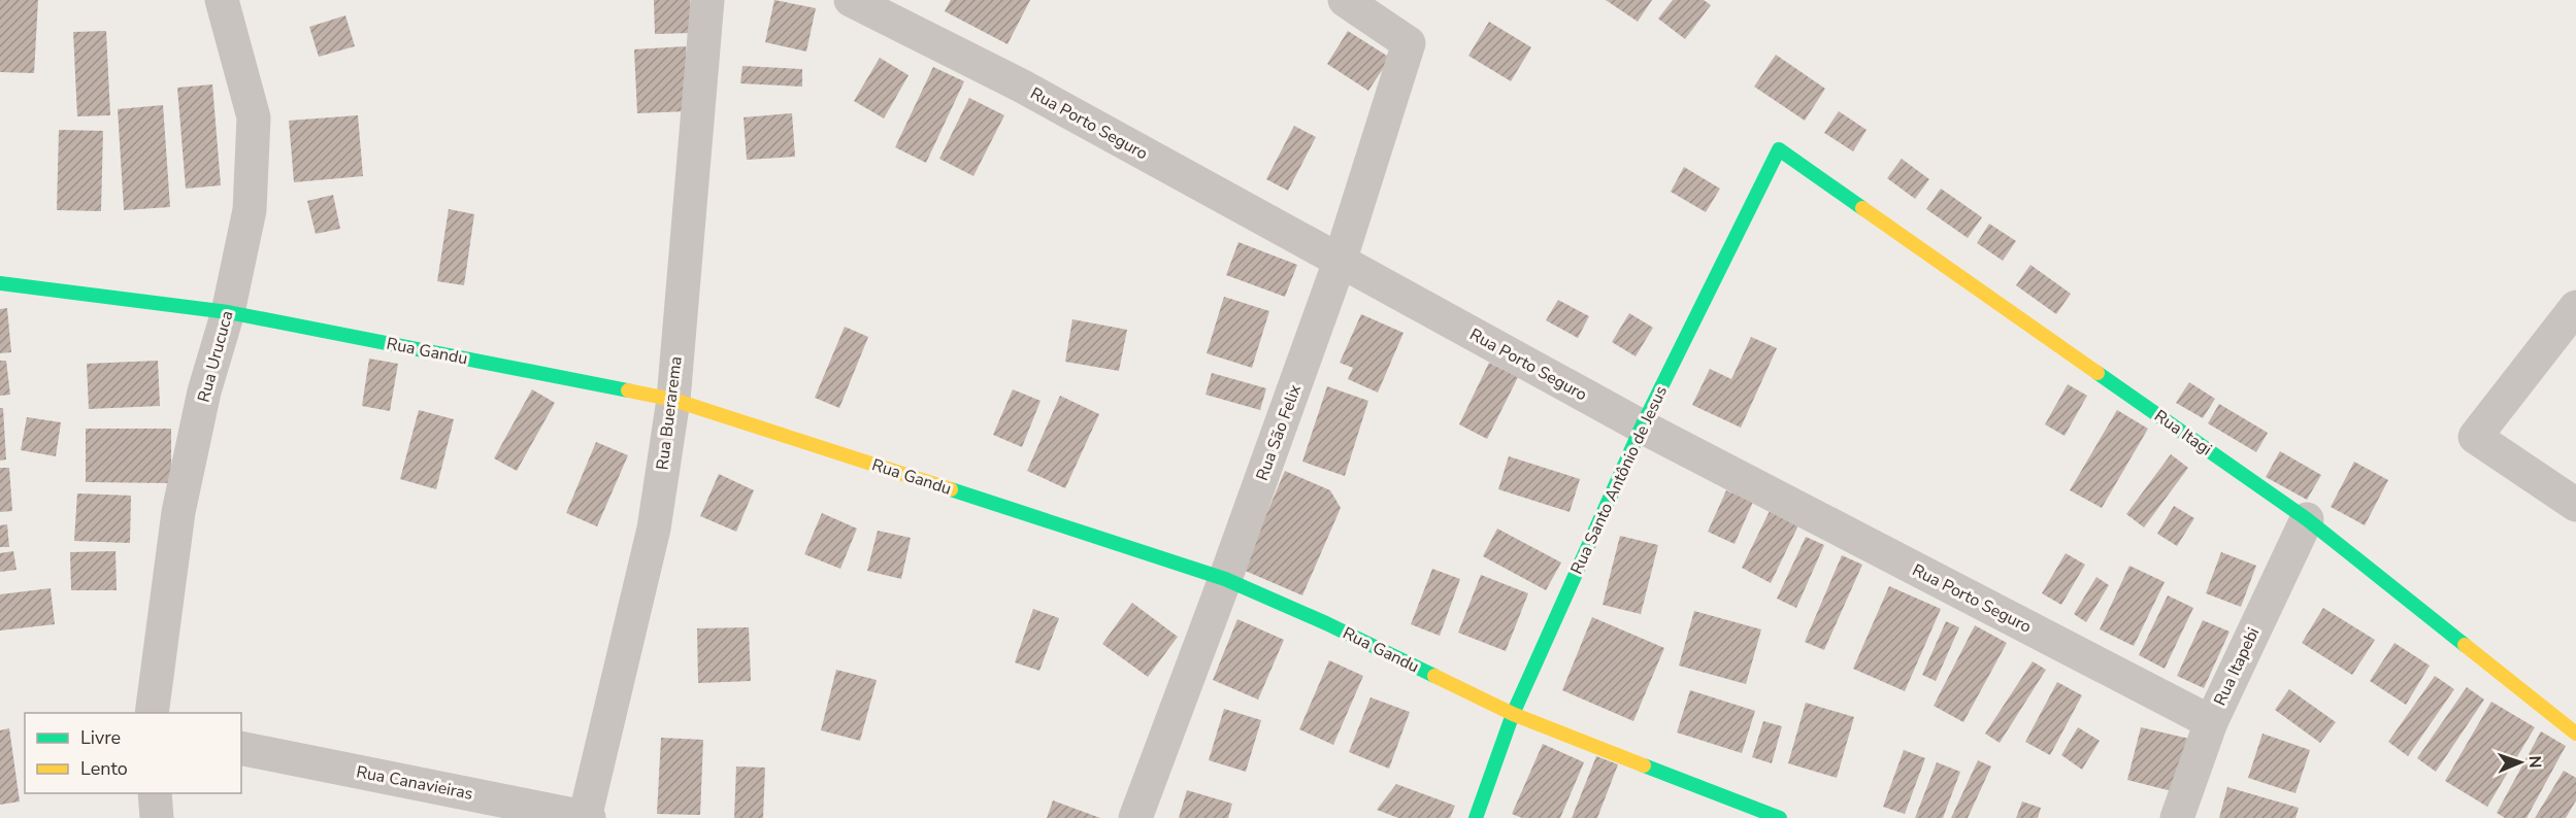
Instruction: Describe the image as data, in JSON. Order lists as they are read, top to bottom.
{
  "streets": {
    "street": [
      "Rua Porto Seguro",
      "Rua Gandu",
      "Rua Urucuca",
      "Rua Buerarema",
      "Rua São Felix",
      "Rua Itagi",
      "Rua Santo Antônio de Jesus",
      "Rua Itapebi",
      "Rua Canavieiras"
    ]
  },
  "crossings": [
    ["Rua Porto Seguro", "Rua São Felix"],
    ["Rua Porto Seguro", "Rua Santo Antônio de Jesus"],
    ["Rua Porto Seguro", "Rua Itapebi"],
    ["Rua Gandu", "Rua Urucuca"],
    ["Rua Gandu", "Rua Buerarema"],
    ["Rua Gandu", "Rua São Felix"],
    ["Rua Gandu", "Rua Santo Antônio de Jesus"],
    ["Rua Buerarema", "Rua Canavieiras"],
    ["Rua Itagi", "Rua Santo Antônio de Jesus"],
    ["Rua Itagi", "Rua Itapebi"]
  ],
  "legend": ["Livre", "Lento"],
  "north": "right"
}
